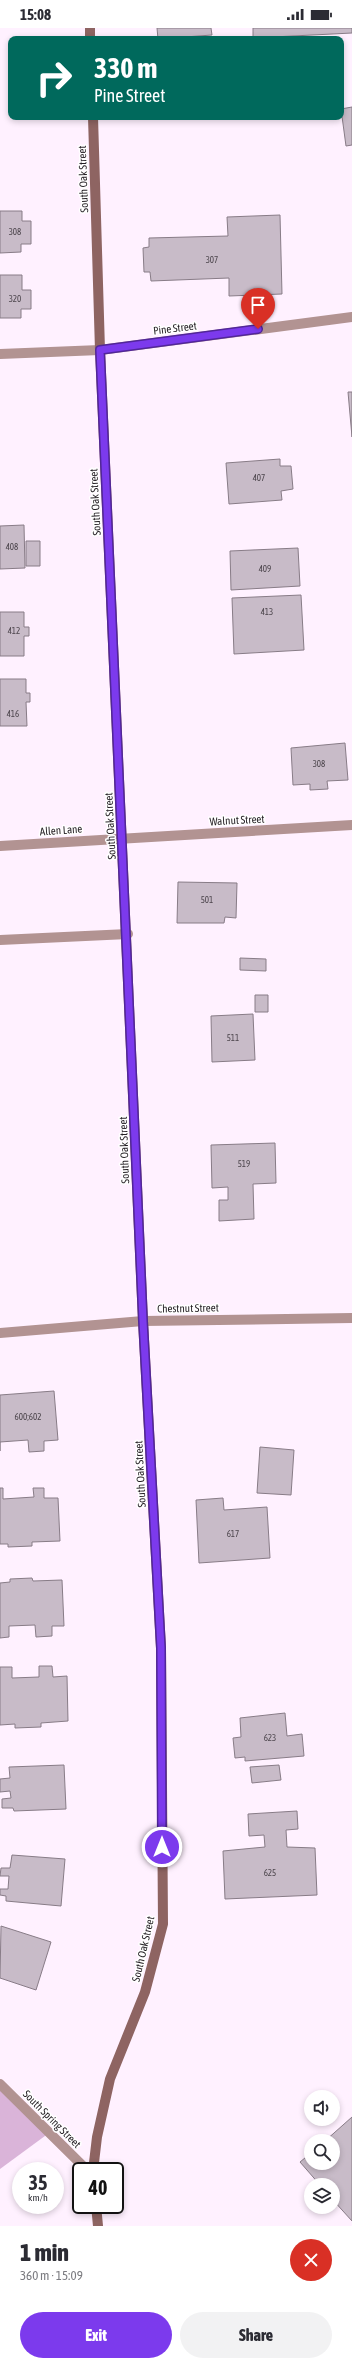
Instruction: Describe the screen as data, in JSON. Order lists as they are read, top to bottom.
{
  "streets": {
    "street": [
      "South Oak Street",
      "Pine Street",
      "Walnut Street",
      "Allen Lane",
      "Chestnut Street",
      "South Spring Street"
    ]
  },
  "crossings": [
    ["South Oak Street", "Pine Street"],
    ["South Oak Street", "Walnut Street"],
    ["South Oak Street", "Allen Lane"],
    ["South Oak Street", "Chestnut Street"],
    ["Walnut Street", "Allen Lane"]
  ],
  "house_numbers": [
    "308",
    "307",
    "320",
    "407",
    "408",
    "409",
    "413",
    "412",
    "416",
    "308",
    "501",
    "511",
    "519",
    "600;602",
    "617",
    "623",
    "625"
  ],
  "page": {
    "status": "15:08",
    "turn": ["330 m", "Pine Street"],
    "speed": "35 km/h",
    "limit": "40",
    "heading": ["1 min", "360 m · 15:09"],
    "buttons": ["Exit", "Share"]
  }
}
